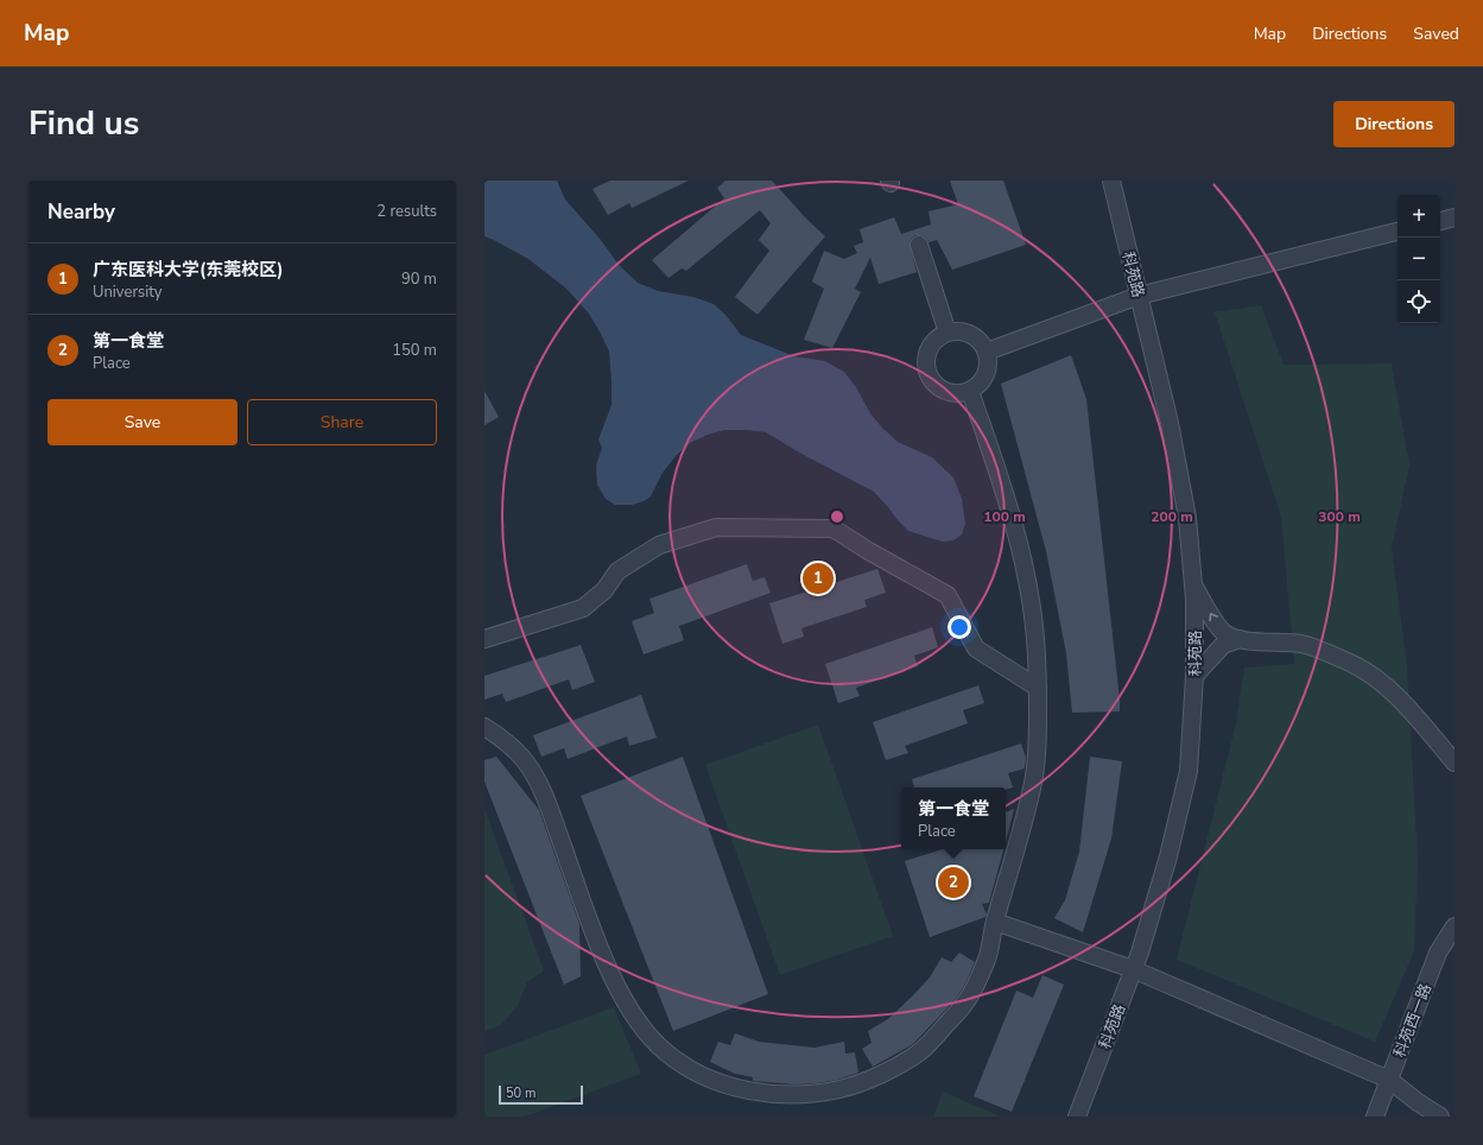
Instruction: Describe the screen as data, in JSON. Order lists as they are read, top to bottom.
{
  "streets": {
    "street": ["科苑路", "科苑西一路"]
  },
  "scale_bar": "50 m",
  "page": {
    "header": "Map",
    "nav": ["Map", "Directions", "Saved"],
    "title": "Find us",
    "buttons": [
      "Directions",
      ["Save", "Share"]
    ],
    "heading": ["Nearby", "2 results"],
    "map_buttons": ["+", "−"],
    "list": [
      {
        "mark": "1",
        "name": "广东医科大学(东莞校区)",
        "note": "University",
        "value": "90 m"
      },
      {
        "mark": "2",
        "name": "第一食堂",
        "note": "Place",
        "value": "150 m"
      }
    ],
    "pins": ["1", "2"],
    "popup": ["第一食堂", "Place"],
    "scale": "50 m"
  },
  "rings": ["100 m", "200 m", "300 m"]
}
